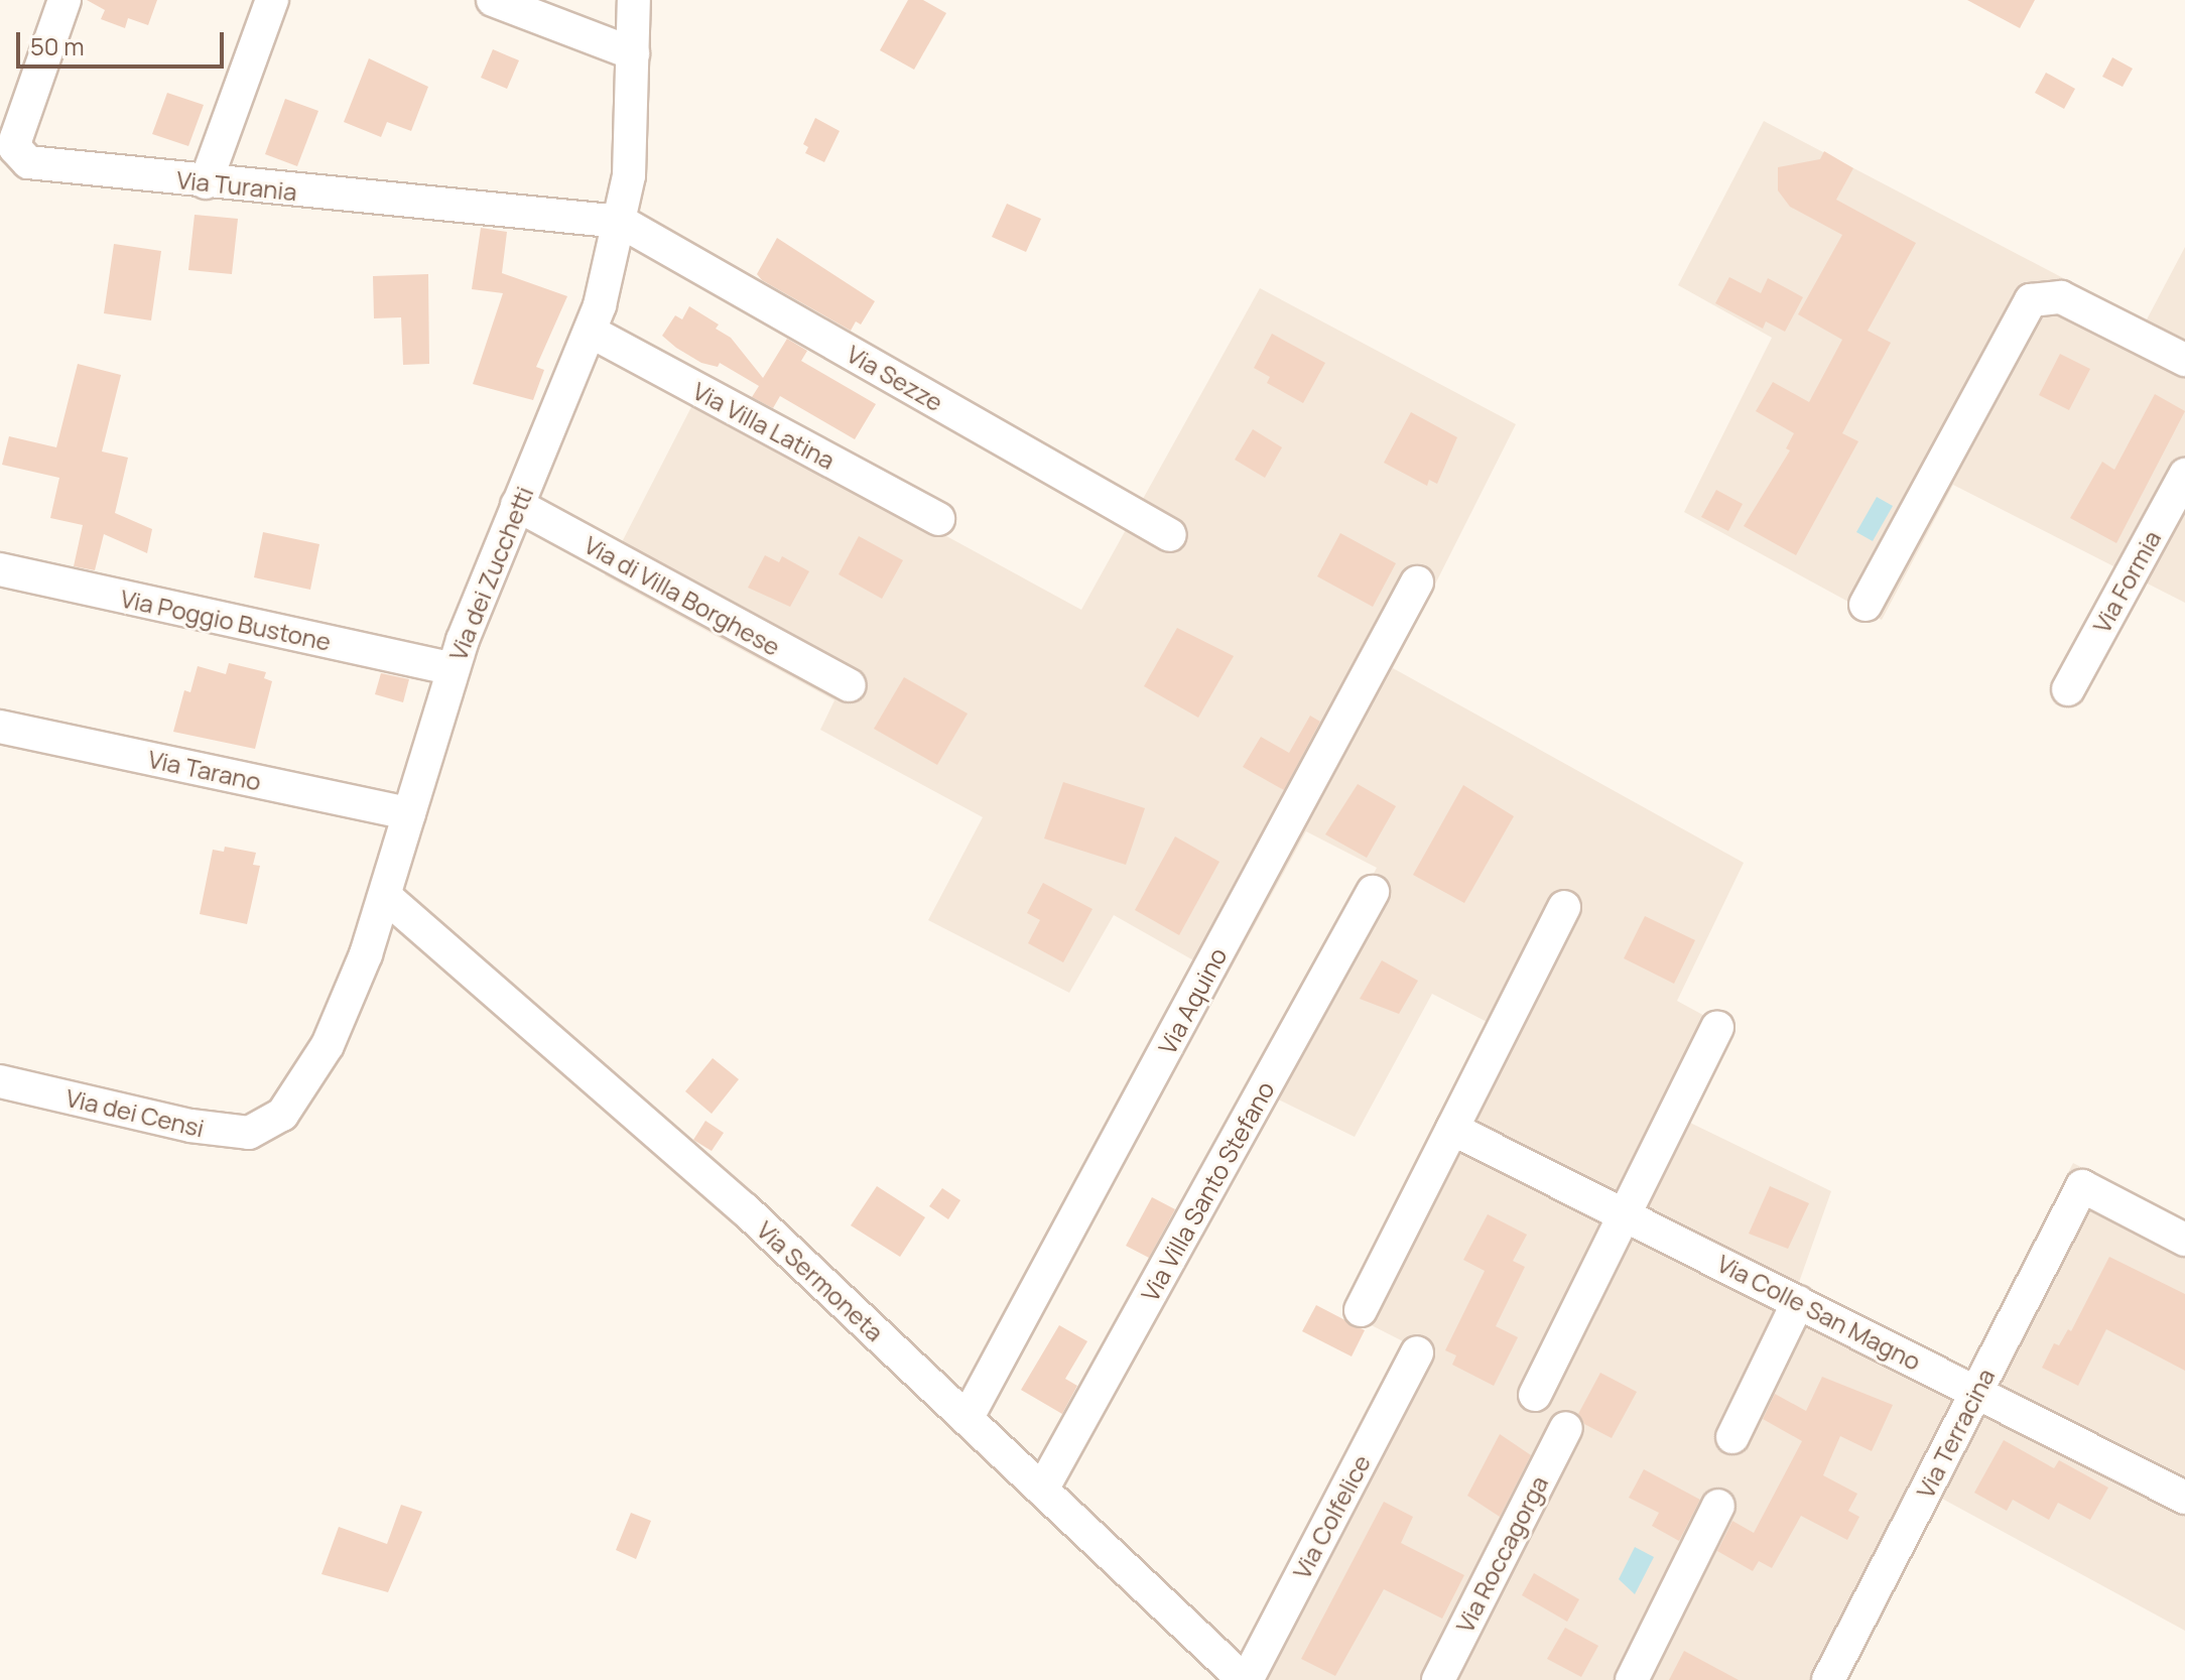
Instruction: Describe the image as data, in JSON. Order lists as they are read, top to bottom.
{
  "streets": {
    "street": [
      "Via Turania",
      "Via Sezze",
      "Via Villa Latina",
      "Via dei Zucchetti",
      "Via Formia",
      "Via di Villa Borghese",
      "Via Poggio Bustone",
      "Via Tarano",
      "Via Aquino",
      "Via dei Censi",
      "Via Villa Santo Stefano",
      "Via Sermoneta",
      "Via Colle San Magno",
      "Via Terracina",
      "Via Colfelice",
      "Via Roccagorga"
    ]
  },
  "crossings": [
    ["Via Turania", "Via Sezze"],
    ["Via Turania", "Via dei Zucchetti"],
    ["Via Sezze", "Via dei Zucchetti"],
    ["Via Villa Latina", "Via dei Zucchetti"],
    ["Via dei Zucchetti", "Via di Villa Borghese"],
    ["Via dei Zucchetti", "Via Poggio Bustone"],
    ["Via dei Zucchetti", "Via Tarano"],
    ["Via dei Zucchetti", "Via dei Censi"],
    ["Via dei Zucchetti", "Via Sermoneta"],
    ["Via Aquino", "Via Sermoneta"],
    ["Via Villa Santo Stefano", "Via Sermoneta"],
    ["Via Sermoneta", "Via Colfelice"],
    ["Via Colle San Magno", "Via Terracina"]
  ],
  "scale_bar": "50 m"
}
